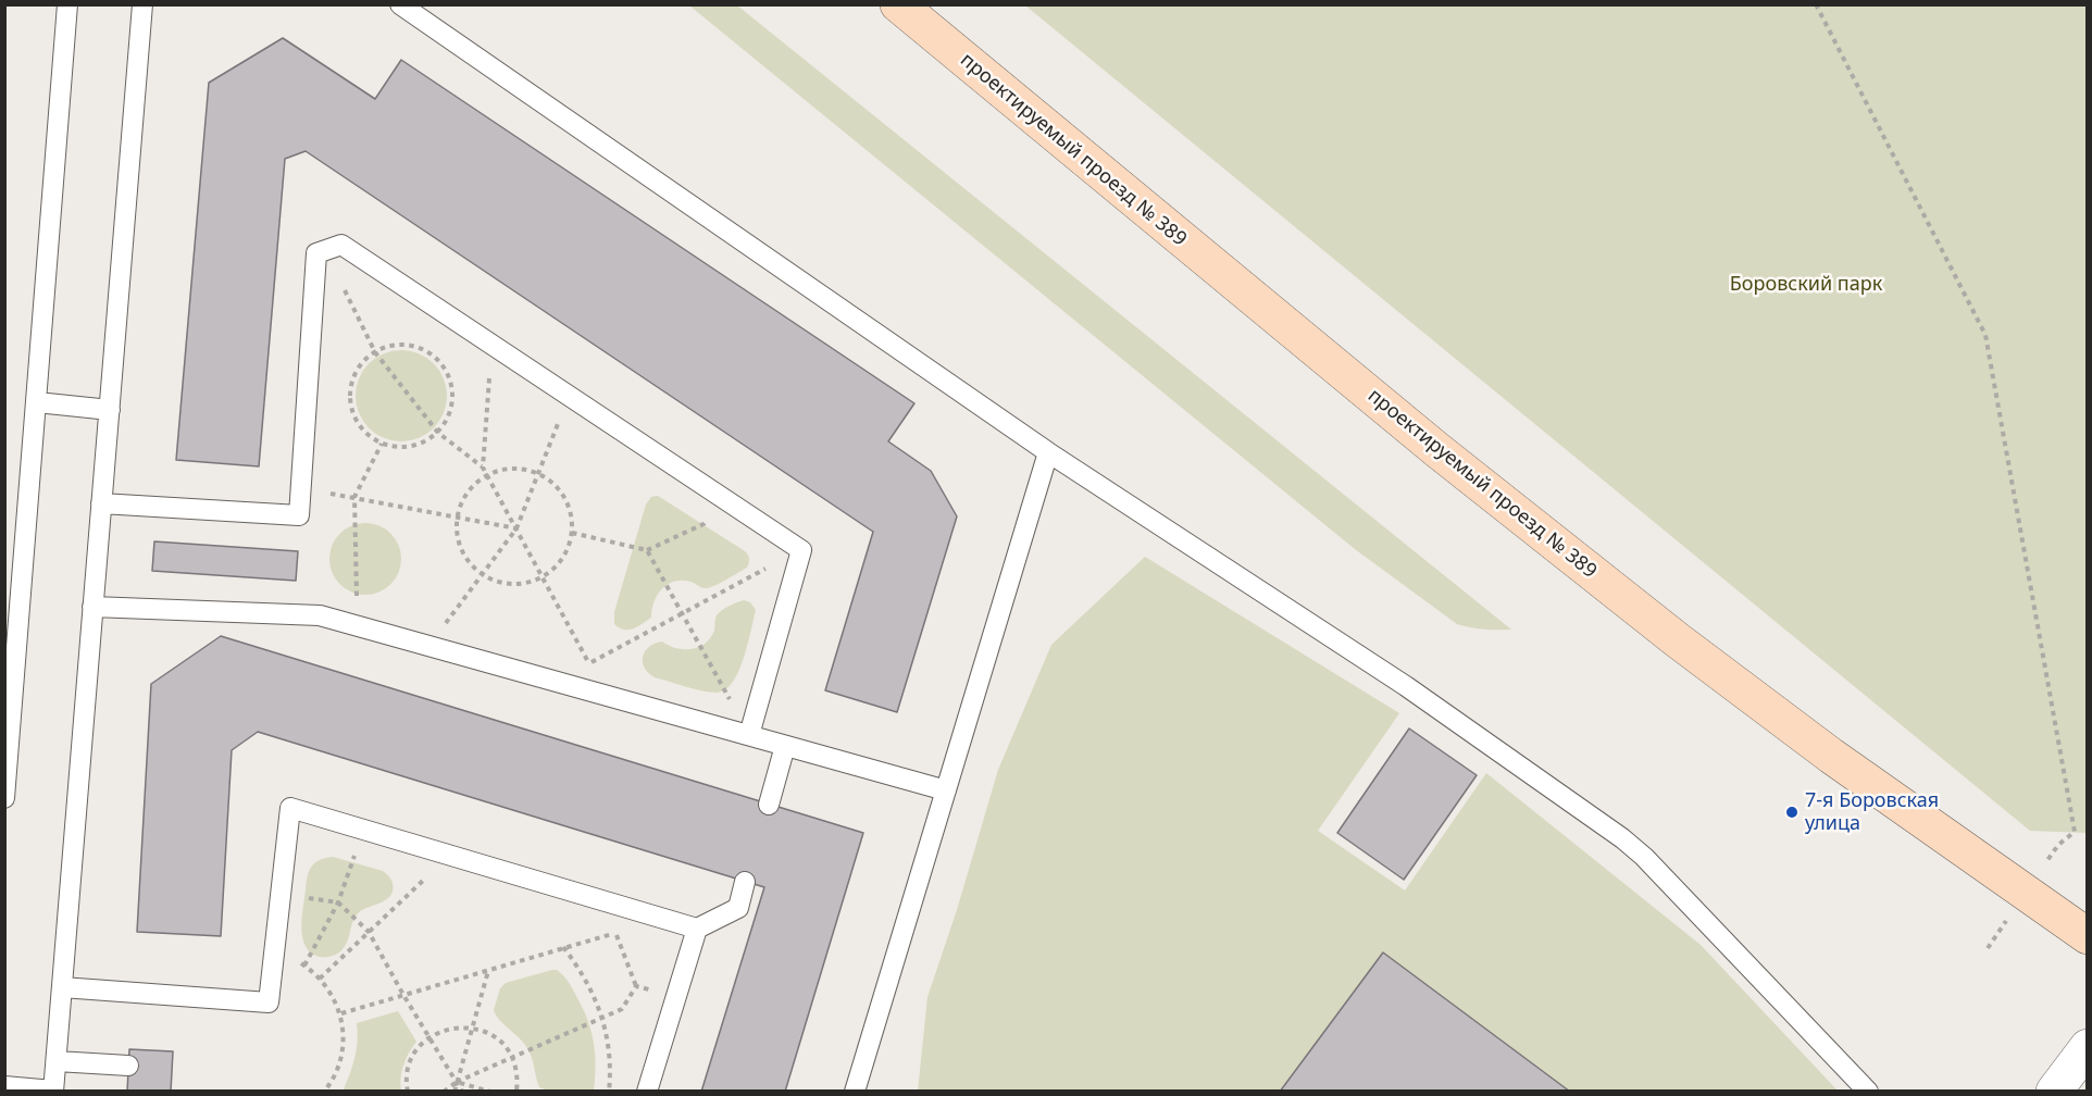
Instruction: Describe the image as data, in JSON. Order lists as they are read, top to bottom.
{
  "streets": {
    "main road": ["проектируемый проезд № 389"]
  },
  "parks": ["Боровский парк"],
  "places": ["7-я Боровская улица"]
}
